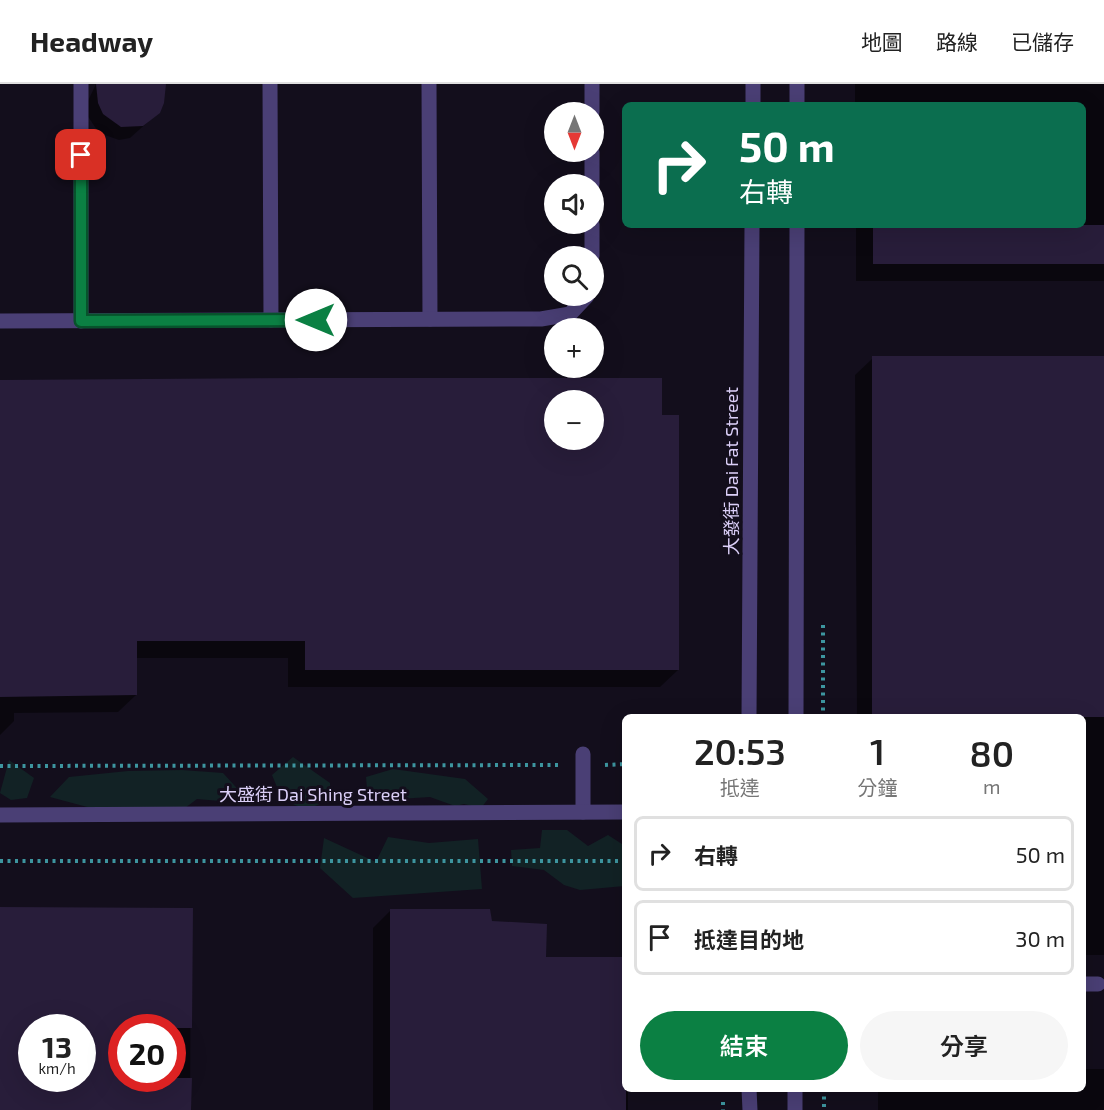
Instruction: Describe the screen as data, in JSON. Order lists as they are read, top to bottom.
{
  "streets": {
    "street": ["大發街 Dai Fat Street", "大盛街 Dai Shing Street"]
  },
  "north": "bottom",
  "page": {
    "header": "Headway",
    "nav": ["地圖", "路線", "已儲存"],
    "map_buttons": ["+", "−"],
    "turn": ["50 m", "右轉"],
    "eta": [
      "20:53",
      "抵達",
      "1",
      "分鐘",
      "80",
      "m"
    ],
    "list": [
      {
        "name": "右轉",
        "value": "50 m"
      },
      {
        "name": "抵達目的地",
        "value": "30 m"
      }
    ],
    "buttons": ["結束", "分享"],
    "speed": "13 km/h",
    "limit": "20"
  }
}
